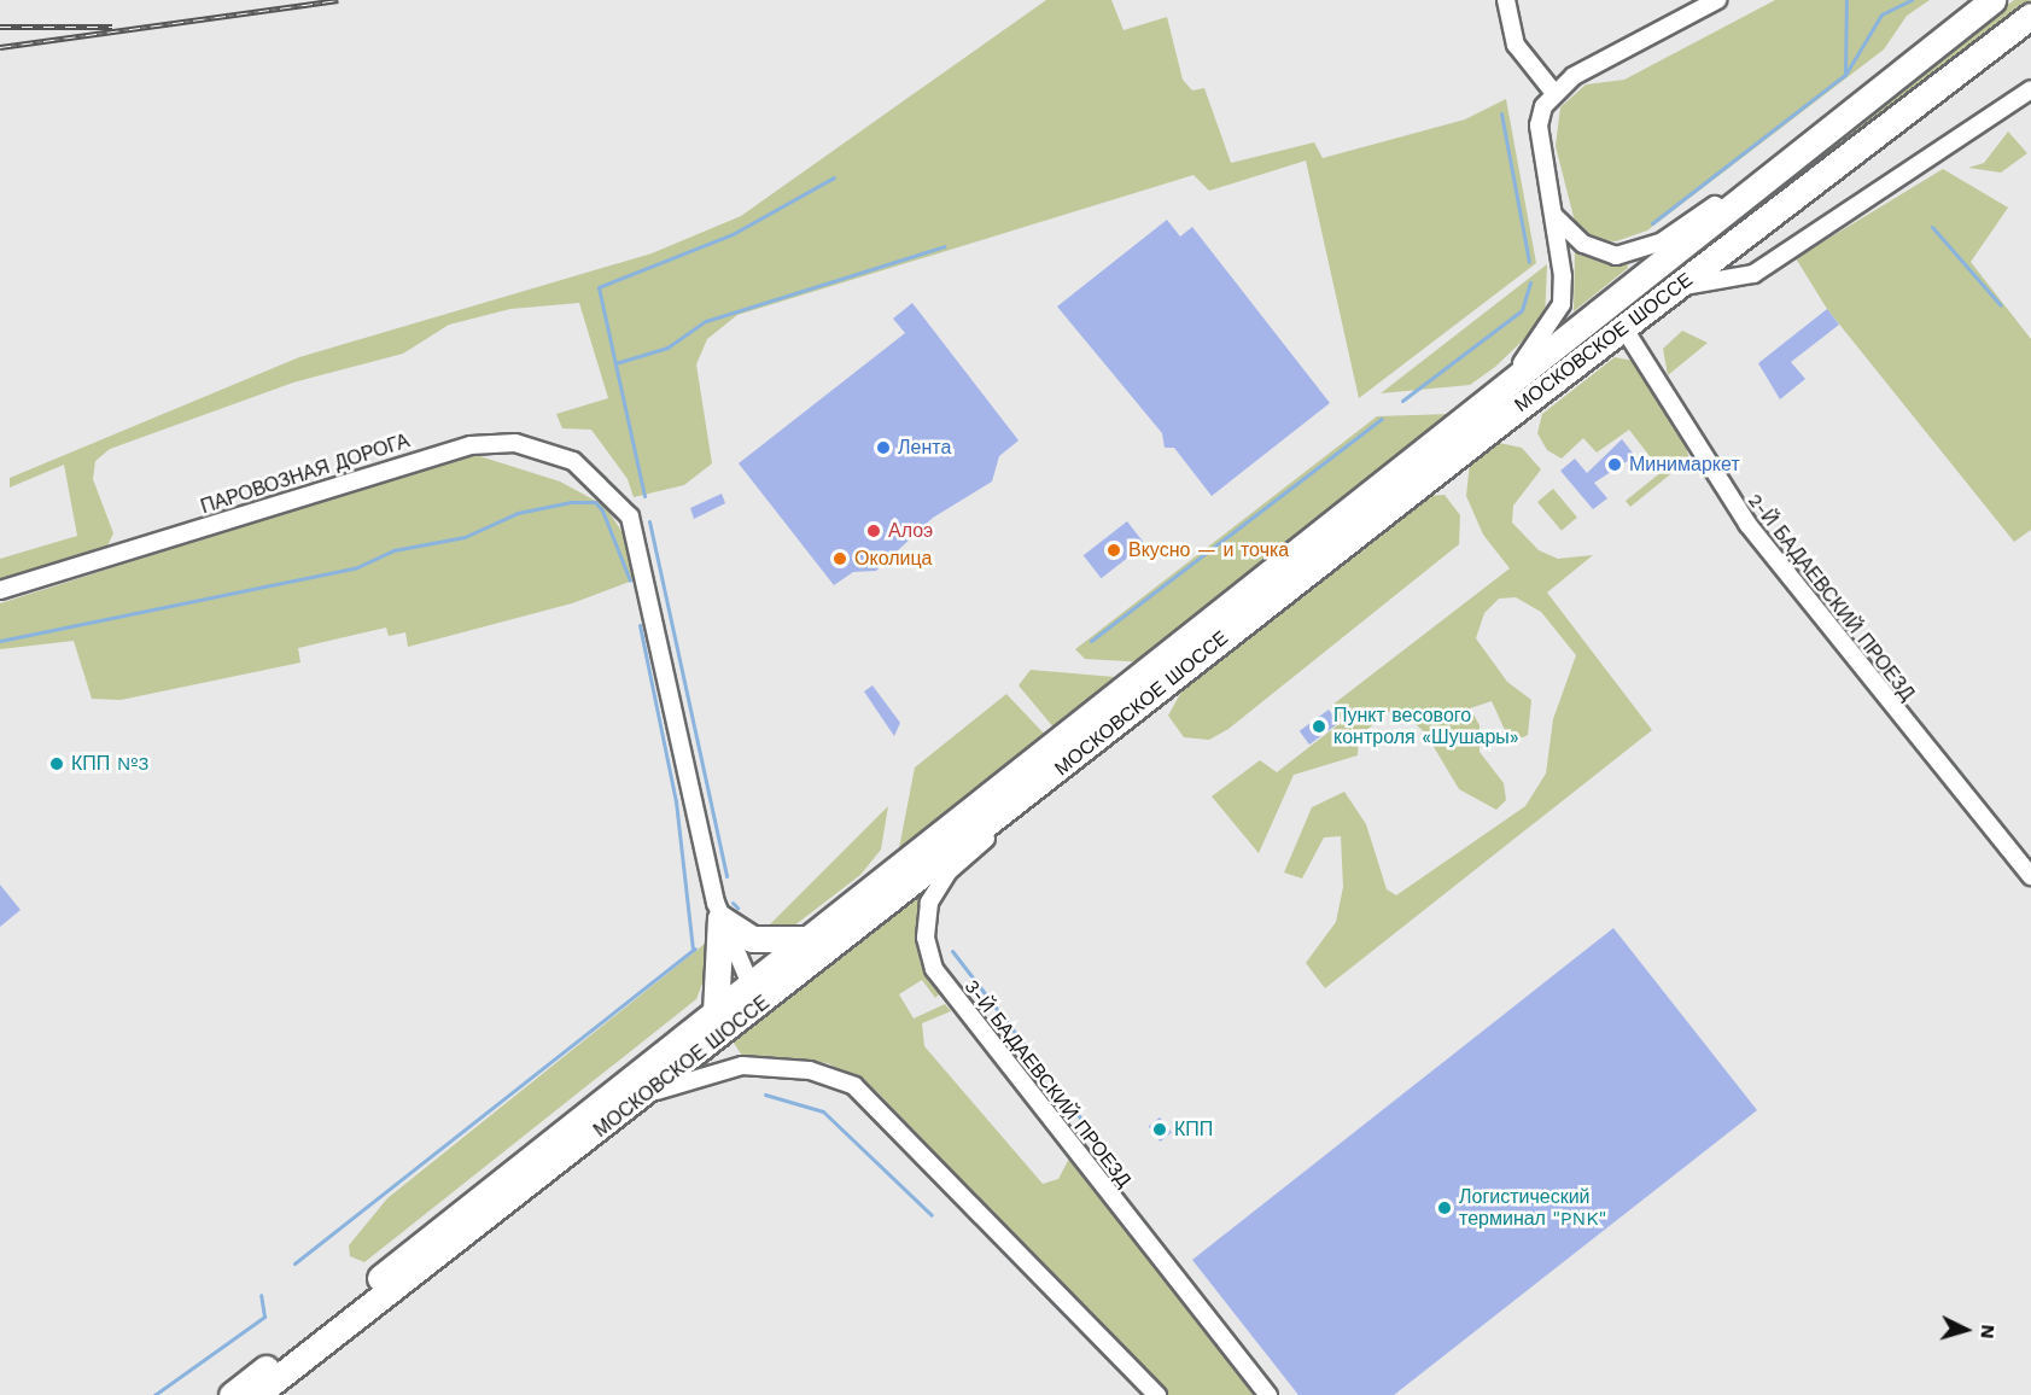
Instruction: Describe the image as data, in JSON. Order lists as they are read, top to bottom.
{
  "streets": {
    "highway": ["МОСКОВСКОЕ ШОССЕ"],
    "street": ["ПАРОВОЗНАЯ ДОРОГА", "2-Й БАДАЕВСКИЙ ПРОЕЗД", "3-Й БАДАЕВСКИЙ ПРОЕЗД"]
  },
  "crossings": [
    ["МОСКОВСКОЕ ШОССЕ", "ПАРОВОЗНАЯ ДОРОГА"],
    ["МОСКОВСКОЕ ШОССЕ", "2-Й БАДАЕВСКИЙ ПРОЕЗД"],
    ["МОСКОВСКОЕ ШОССЕ", "3-Й БАДАЕВСКИЙ ПРОЕЗД"]
  ],
  "places": [
    "Лента",
    "Минимаркет",
    "Алоэ",
    "Вкусно — и точка",
    "Околица",
    "Пункт весового контроля «Шушары»",
    "КПП №3",
    "КПП",
    "Логистический терминал \"PNK\""
  ],
  "north": "right"
}
